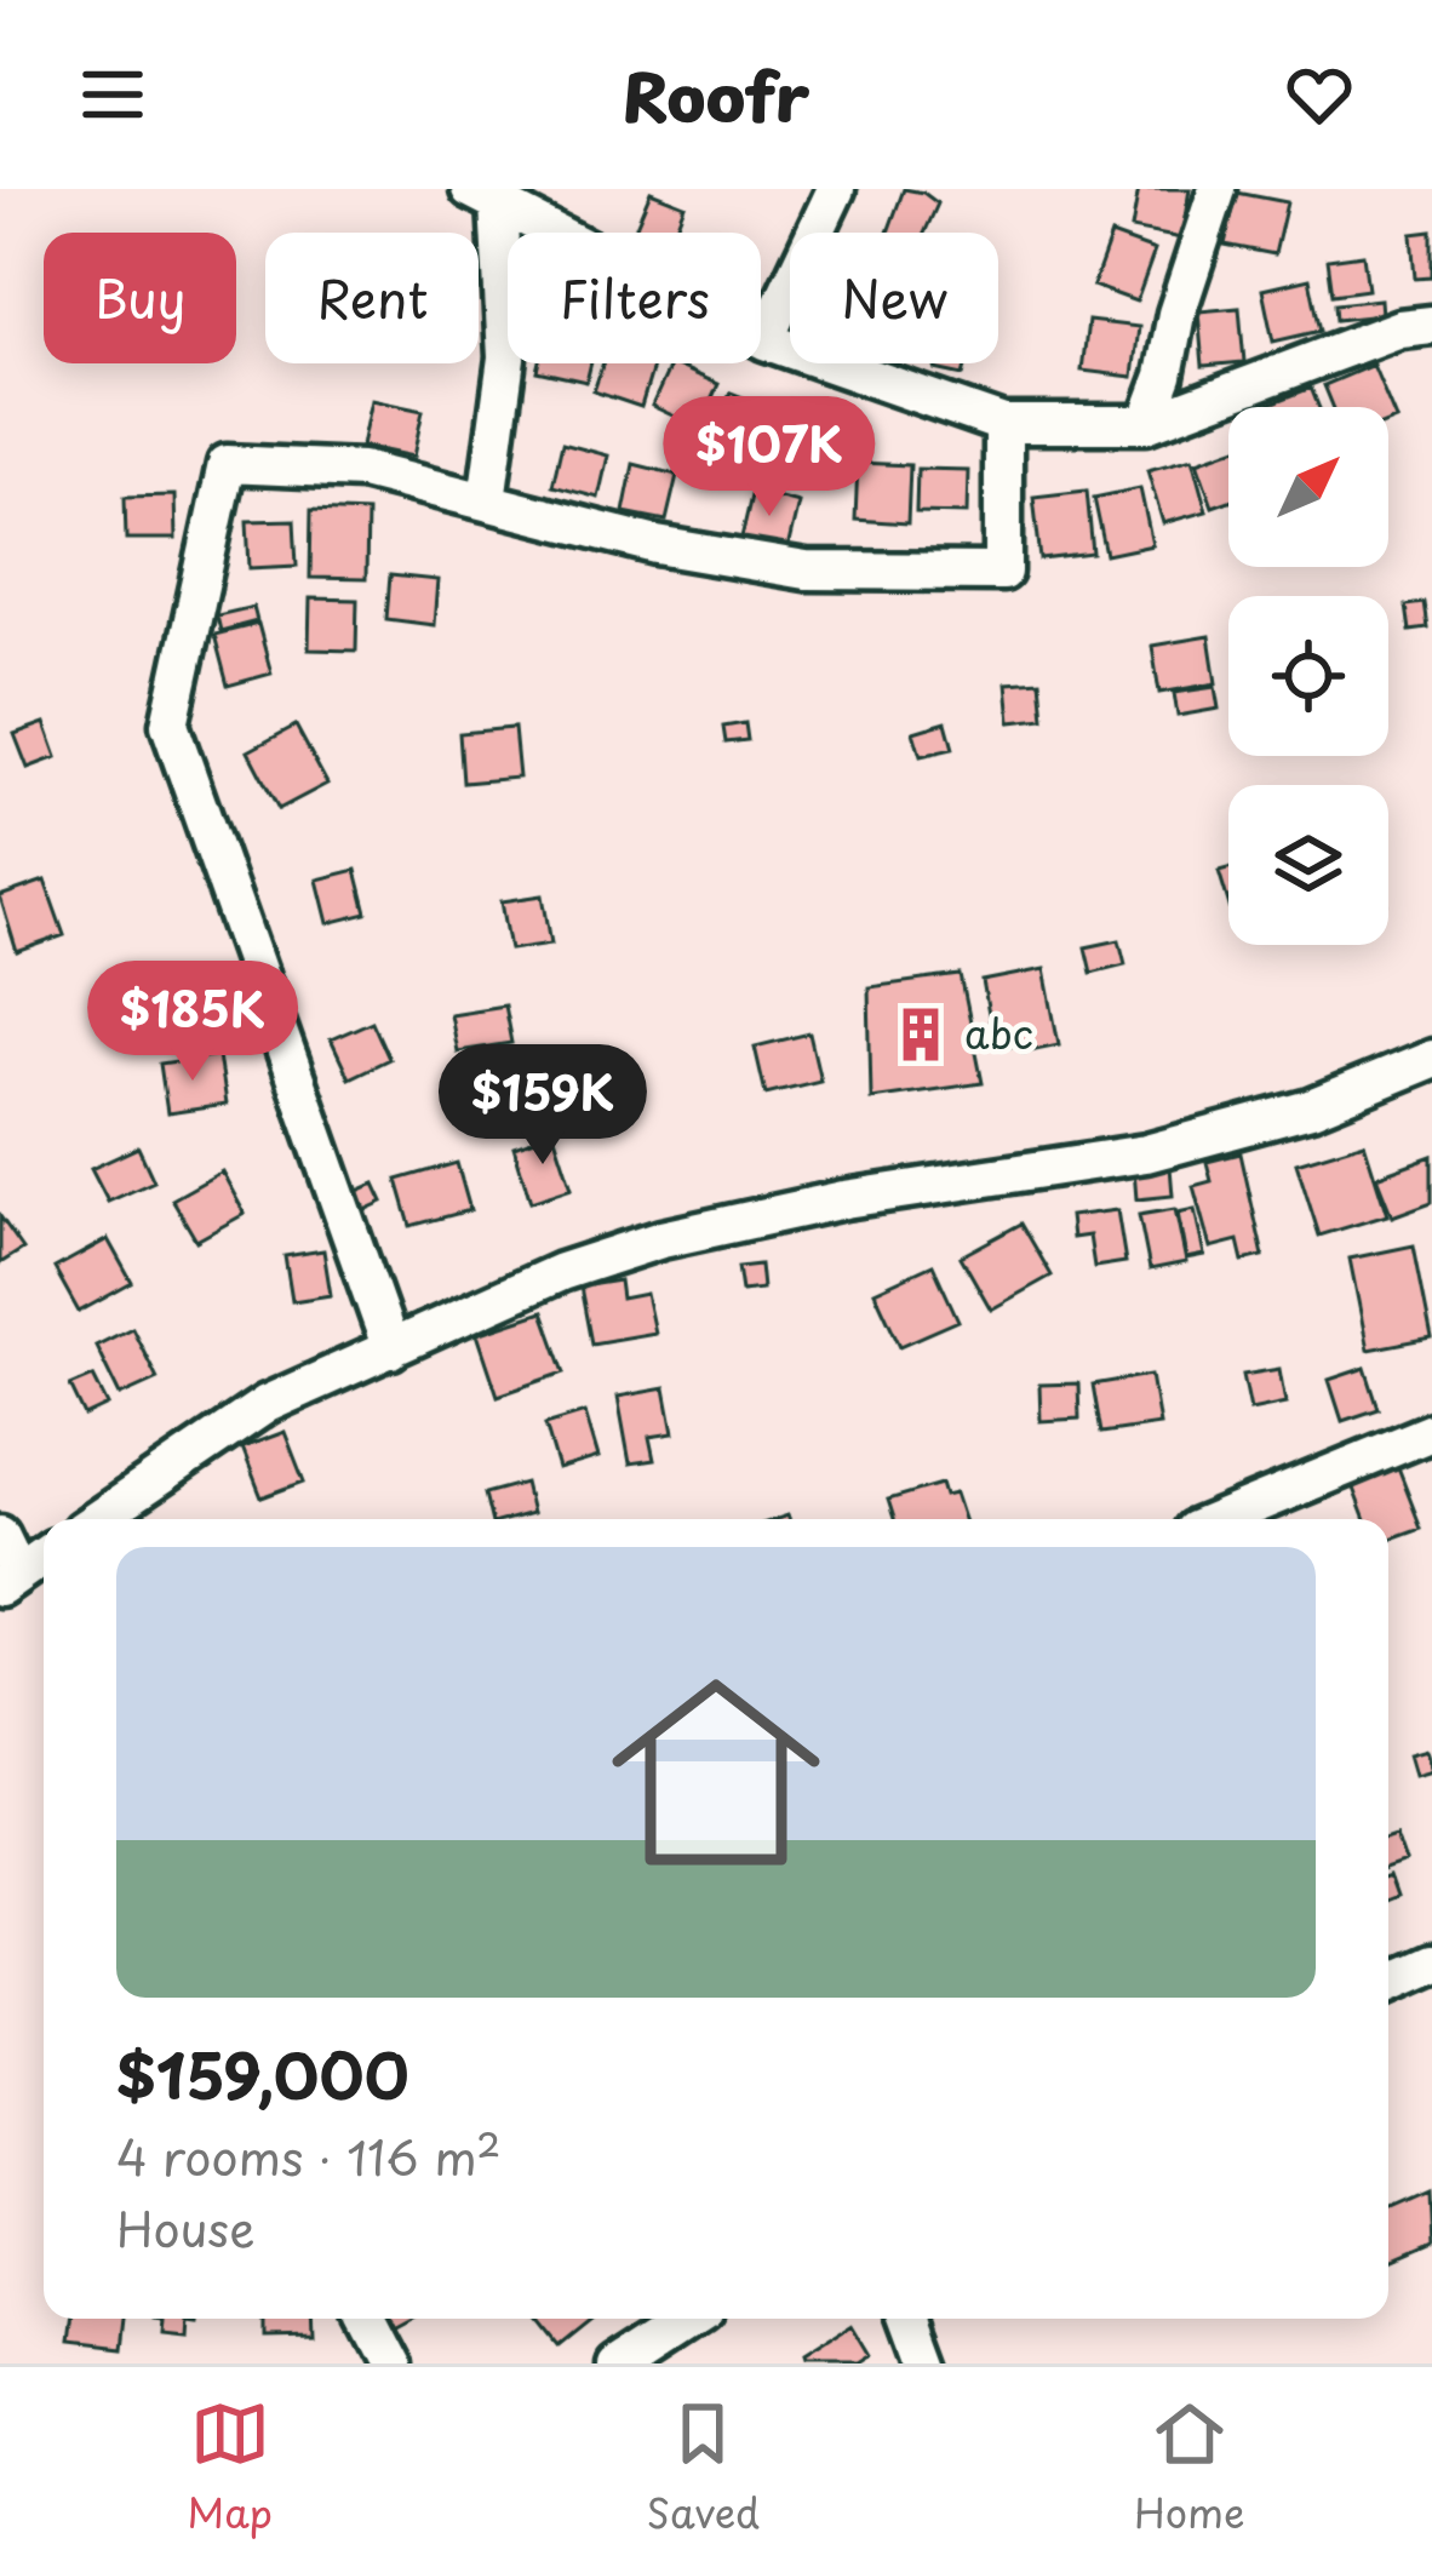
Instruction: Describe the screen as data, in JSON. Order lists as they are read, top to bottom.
{
  "places": {
    "building": ["abc"]
  },
  "north": "top right",
  "page": {
    "header": "Roofr",
    "chip": [
      "Buy",
      "Rent",
      "Filters",
      "New"
    ],
    "price": ["$107K", "$185K", "$159K"],
    "list": [
      {
        "name": "$159,000",
        "note": "4 rooms · 116 m² · House"
      }
    ],
    "tabs": ["Map", "Saved", "Home"]
  }
}
